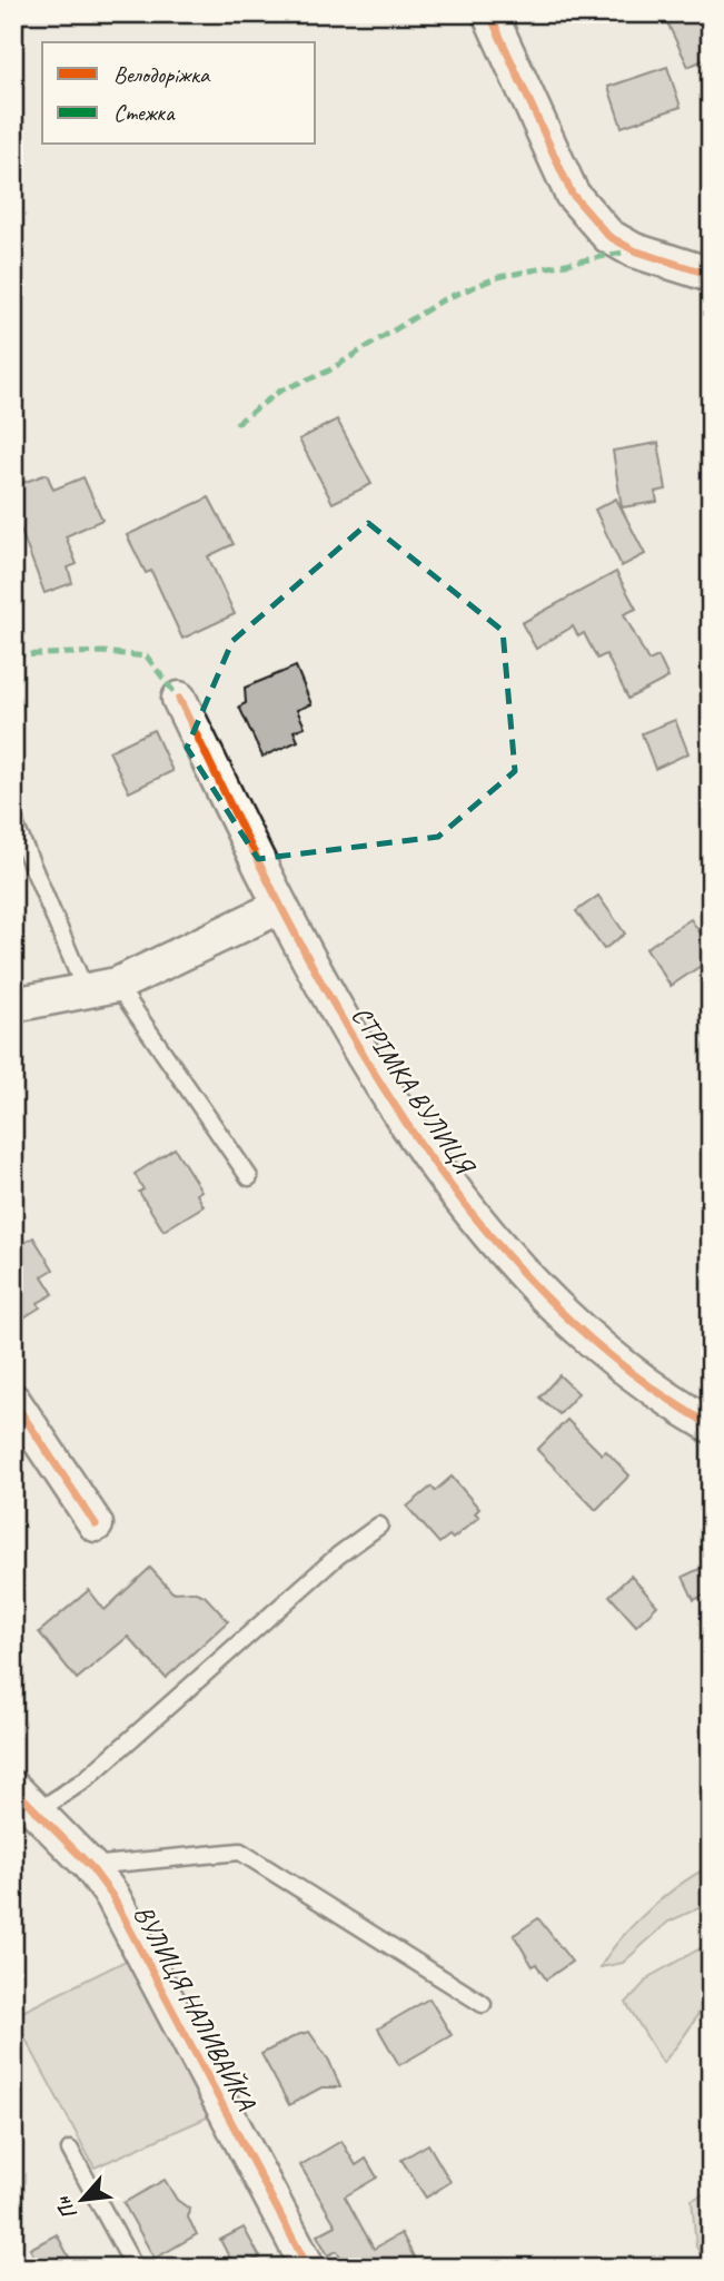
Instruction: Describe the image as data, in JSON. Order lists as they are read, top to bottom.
{
  "streets": {
    "street": ["СТРІМКА ВУЛИЦЯ", "ВУЛИЦЯ НАЛИВАЙКА"]
  },
  "legend": ["Велодоріжка", "Стежка"],
  "north": "bottom left"
}
